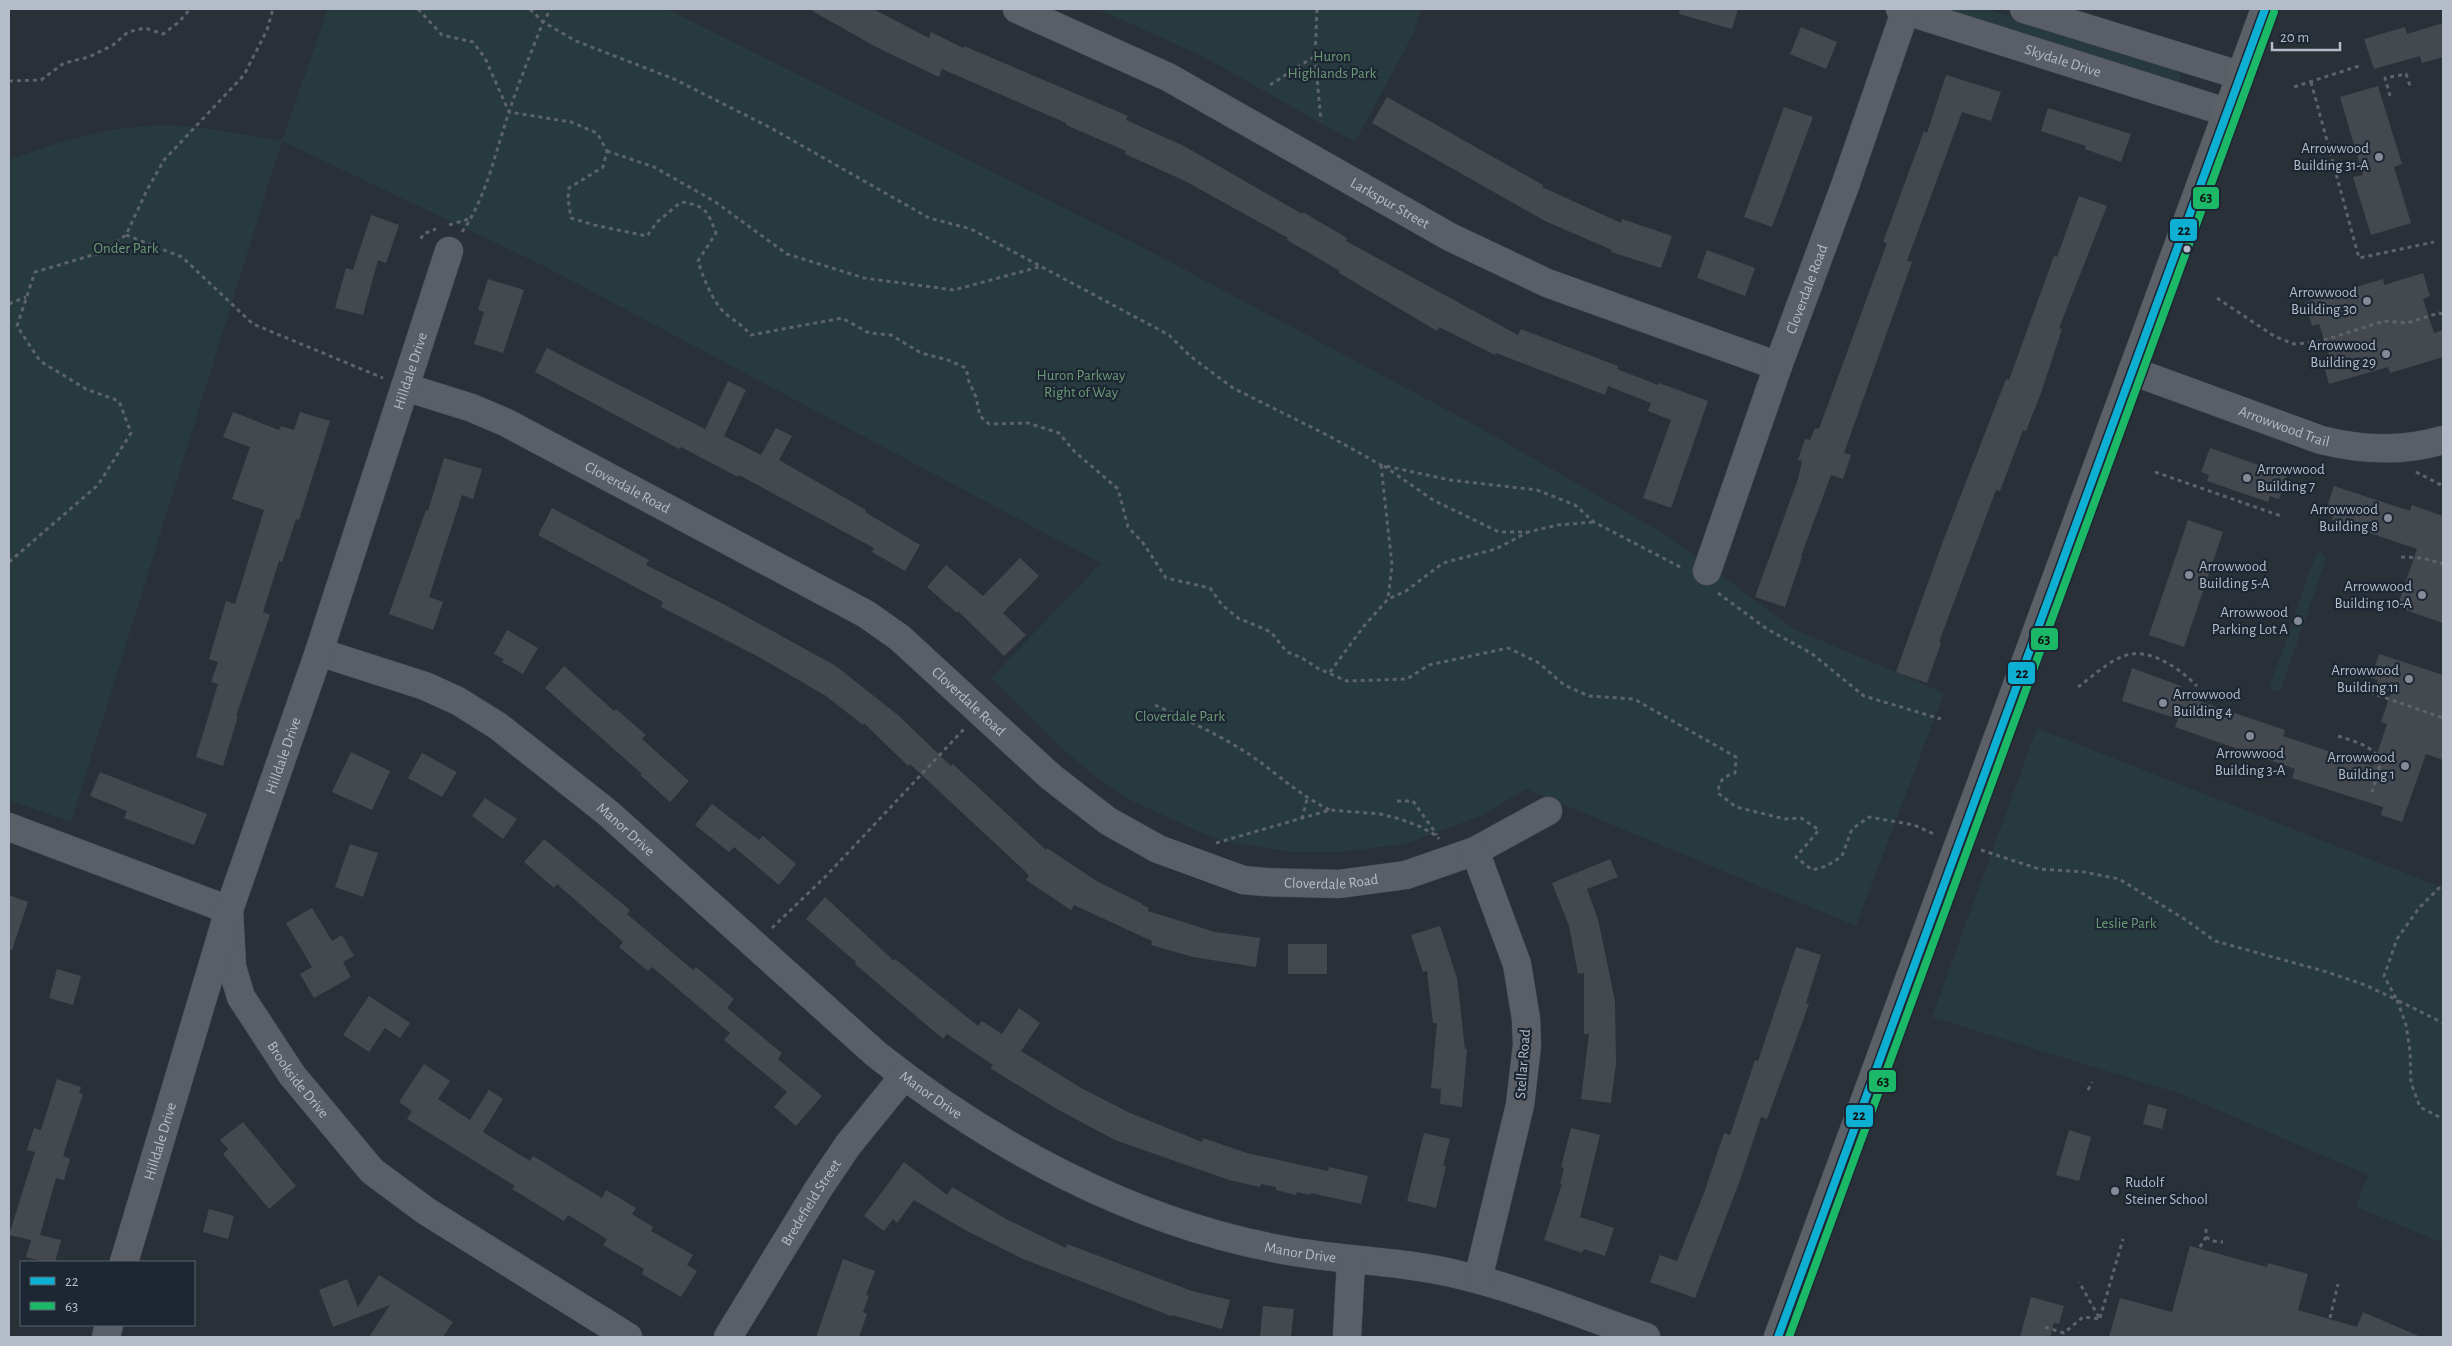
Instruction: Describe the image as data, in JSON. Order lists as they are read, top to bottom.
{
  "streets": {
    "street": [
      "Skydale Drive",
      "Larkspur Street",
      "Cloverdale Road",
      "Hilldale Drive",
      "Arrowwood Trail",
      "Manor Drive",
      "Stellar Road",
      "Brookside Drive",
      "Bredefield Street"
    ]
  },
  "crossings": [
    ["Skydale Drive", "Cloverdale Road"],
    ["Larkspur Street", "Cloverdale Road"],
    ["Cloverdale Road", "Hilldale Drive"],
    ["Cloverdale Road", "Stellar Road"],
    ["Hilldale Drive", "Manor Drive"],
    ["Hilldale Drive", "Brookside Drive"],
    ["Manor Drive", "Stellar Road"],
    ["Manor Drive", "Bredefield Street"]
  ],
  "parks": [
    "Huron Highlands Park",
    "Onder Park",
    "Huron Parkway Right of Way",
    "Cloverdale Park",
    "Leslie Park"
  ],
  "places": [
    "Arrowwood Building 31-A",
    "Arrowwood Building 30",
    "Arrowwood Building 29",
    "Arrowwood Building 7",
    "Arrowwood Building 8",
    "Arrowwood Building 5-A",
    "Arrowwood Building 10-A",
    "Arrowwood Parking Lot A",
    "Arrowwood Building 11",
    "Arrowwood Building 4",
    "Arrowwood Building 3-A",
    "Arrowwood Building 1",
    "Rudolf Steiner School"
  ],
  "lines": ["transit line 22", "transit line 63"],
  "legend": ["22", "63"],
  "scale_bar": "20 m"
}
